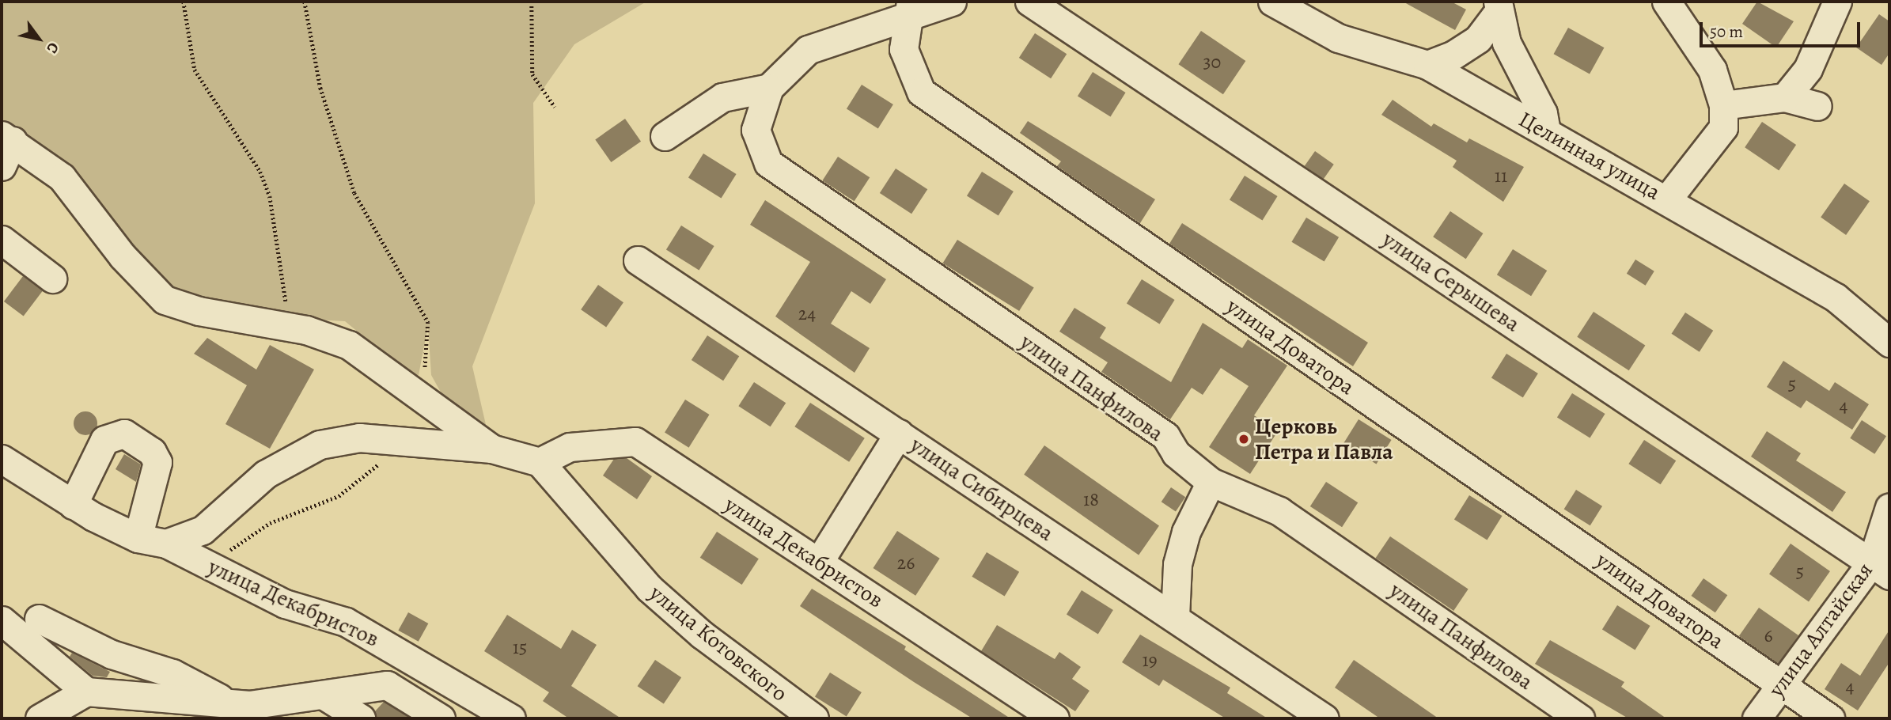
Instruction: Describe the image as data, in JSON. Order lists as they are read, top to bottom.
{
  "streets": {
    "street": [
      "Целинная улица",
      "улица Серышева",
      "улица Доватора",
      "улица Панфилова",
      "улица Сибирцева",
      "улица Декабристов",
      "улица Алтайская",
      "улица Котовского"
    ]
  },
  "crossings": [
    ["улица Серышева", "улица Алтайская"],
    ["улица Доватора", "улица Алтайская"],
    ["улица Декабристов", "улица Котовского"]
  ],
  "places": ["Церковь Петра и Павла"],
  "house_numbers": [
    "30",
    "11",
    "24",
    "5",
    "4",
    "18",
    "26",
    "5",
    "6",
    "15",
    "19",
    "4"
  ],
  "scale_bar": "50 m",
  "north": "bottom right"
}
